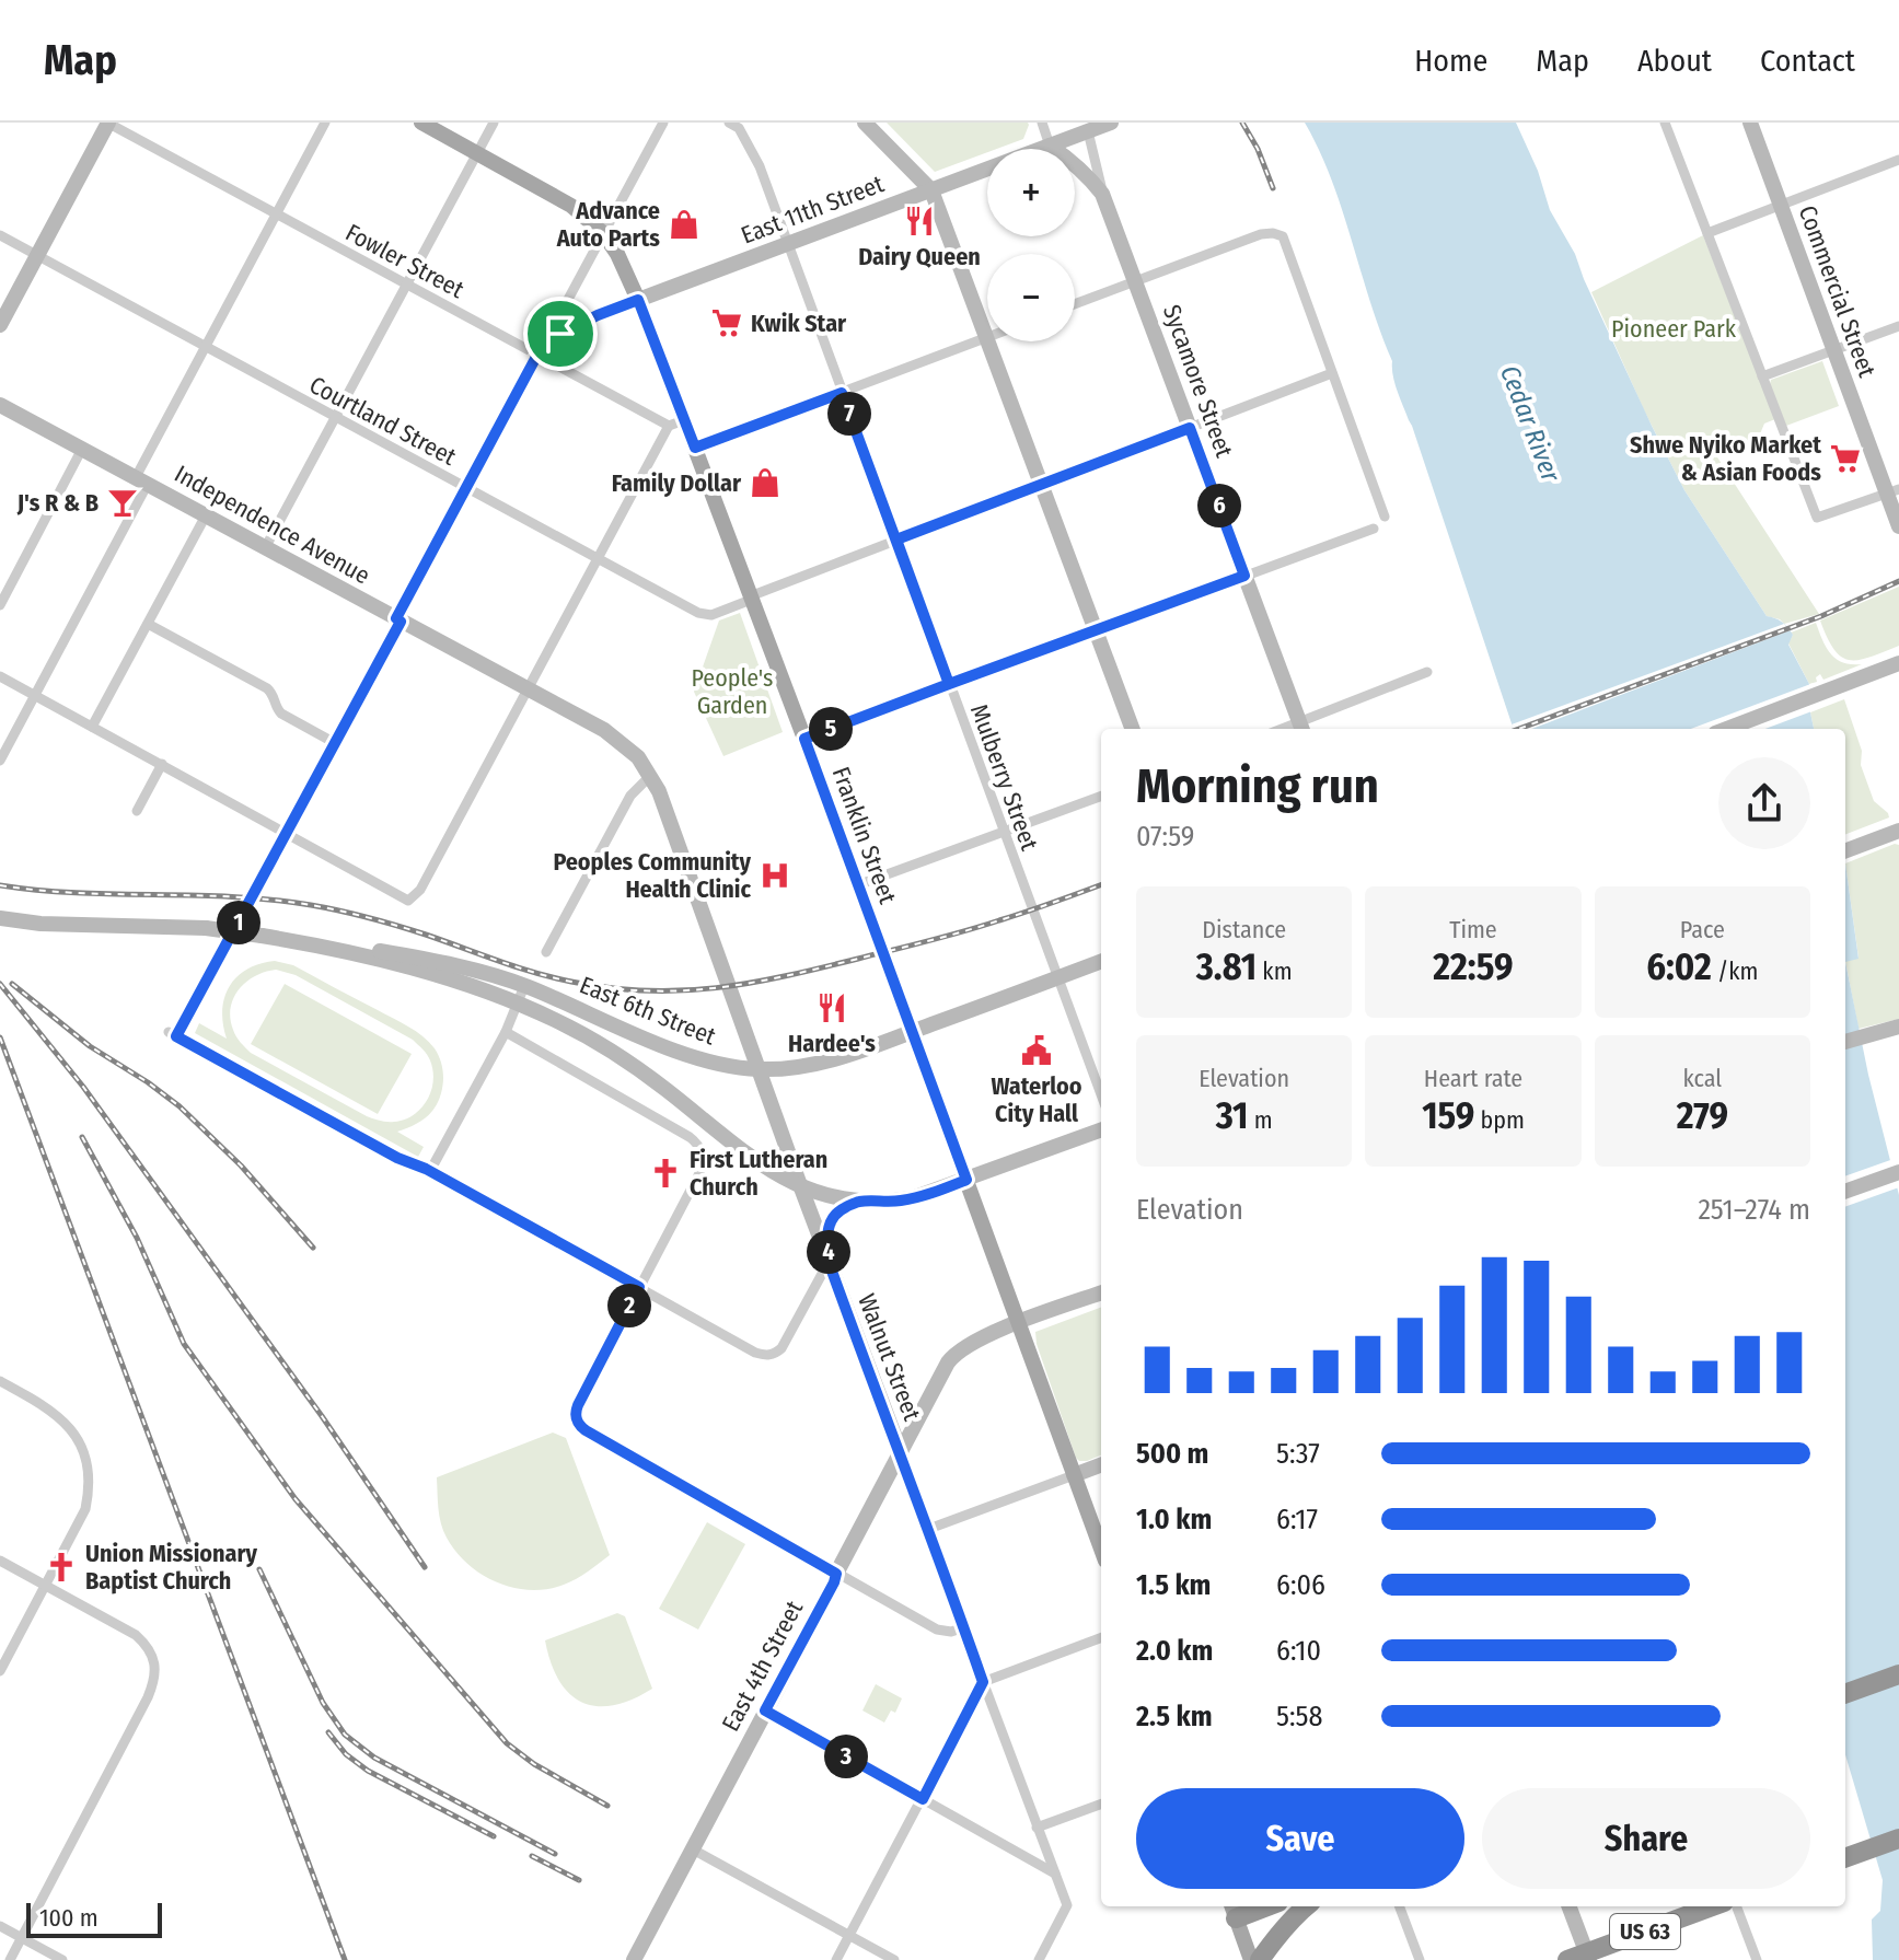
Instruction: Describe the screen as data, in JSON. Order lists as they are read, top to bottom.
{
  "streets": {
    "highway": ["US 63"],
    "main road": [
      "East 11th Street",
      "Commercial Street",
      "Sycamore Street",
      "Independence Avenue",
      "Franklin Street",
      "East 6th Street",
      "Walnut Street",
      "East 4th Street"
    ],
    "street": ["Fowler Street", "Courtland Street", "Mulberry Street"]
  },
  "crossings": [
    ["East 11th Street", "Fowler Street"],
    ["East 11th Street", "Sycamore Street"],
    ["East 11th Street", "Mulberry Street"],
    ["East 11th Street", "Franklin Street"],
    ["Fowler Street", "Franklin Street"],
    ["Sycamore Street", "Courtland Street"],
    ["Courtland Street", "Mulberry Street"],
    ["Courtland Street", "Franklin Street"],
    ["Independence Avenue", "Walnut Street"],
    ["Mulberry Street", "East 6th Street"],
    ["Franklin Street", "East 6th Street"],
    ["Franklin Street", "East 4th Street"],
    ["East 6th Street", "Walnut Street"],
    ["Walnut Street", "East 4th Street"]
  ],
  "water": ["Cedar River"],
  "parks": ["Pioneer Park", "People's Garden"],
  "places": {
    "restaurant": ["Dairy Queen", "Hardee's"],
    "shop": ["Advance Auto Parts", "Family Dollar"],
    "supermarket": ["Kwik Star", "Shwe Nyiko Market & Asian Foods"],
    "bar": ["J's R & B"],
    "hospital": ["Peoples Community Health Clinic"],
    "public building": ["Waterloo City Hall"],
    "church": ["First Lutheran Church", "Union Missionary Baptist Church"]
  },
  "scale_bar": "100 m",
  "page": {
    "header": "Map",
    "nav": [
      "Home",
      "Map",
      "About",
      "Contact"
    ],
    "map_buttons": ["+", "−"],
    "pins": [
      "7",
      "6",
      "5",
      "1",
      "4",
      "2",
      "3"
    ],
    "heading": ["Morning run", "07:59"],
    "stats": [
      ["Distance", "3.81 km"],
      ["Time", "22:59"],
      ["Pace", "6:02 /km"],
      ["Elevation", "31 m"],
      ["Heart rate", "159 bpm"],
      ["kcal", "279"]
    ],
    "chart": ["Elevation", "251–274 m"],
    "list": [
      {
        "name": "500 m",
        "note": "5:37"
      },
      {
        "name": "1.0 km",
        "note": "6:17"
      },
      {
        "name": "1.5 km",
        "note": "6:06"
      },
      {
        "name": "2.0 km",
        "note": "6:10"
      },
      {
        "name": "2.5 km",
        "note": "5:58"
      }
    ],
    "buttons": ["Save", "Share"],
    "scale": "100 m"
  }
}
